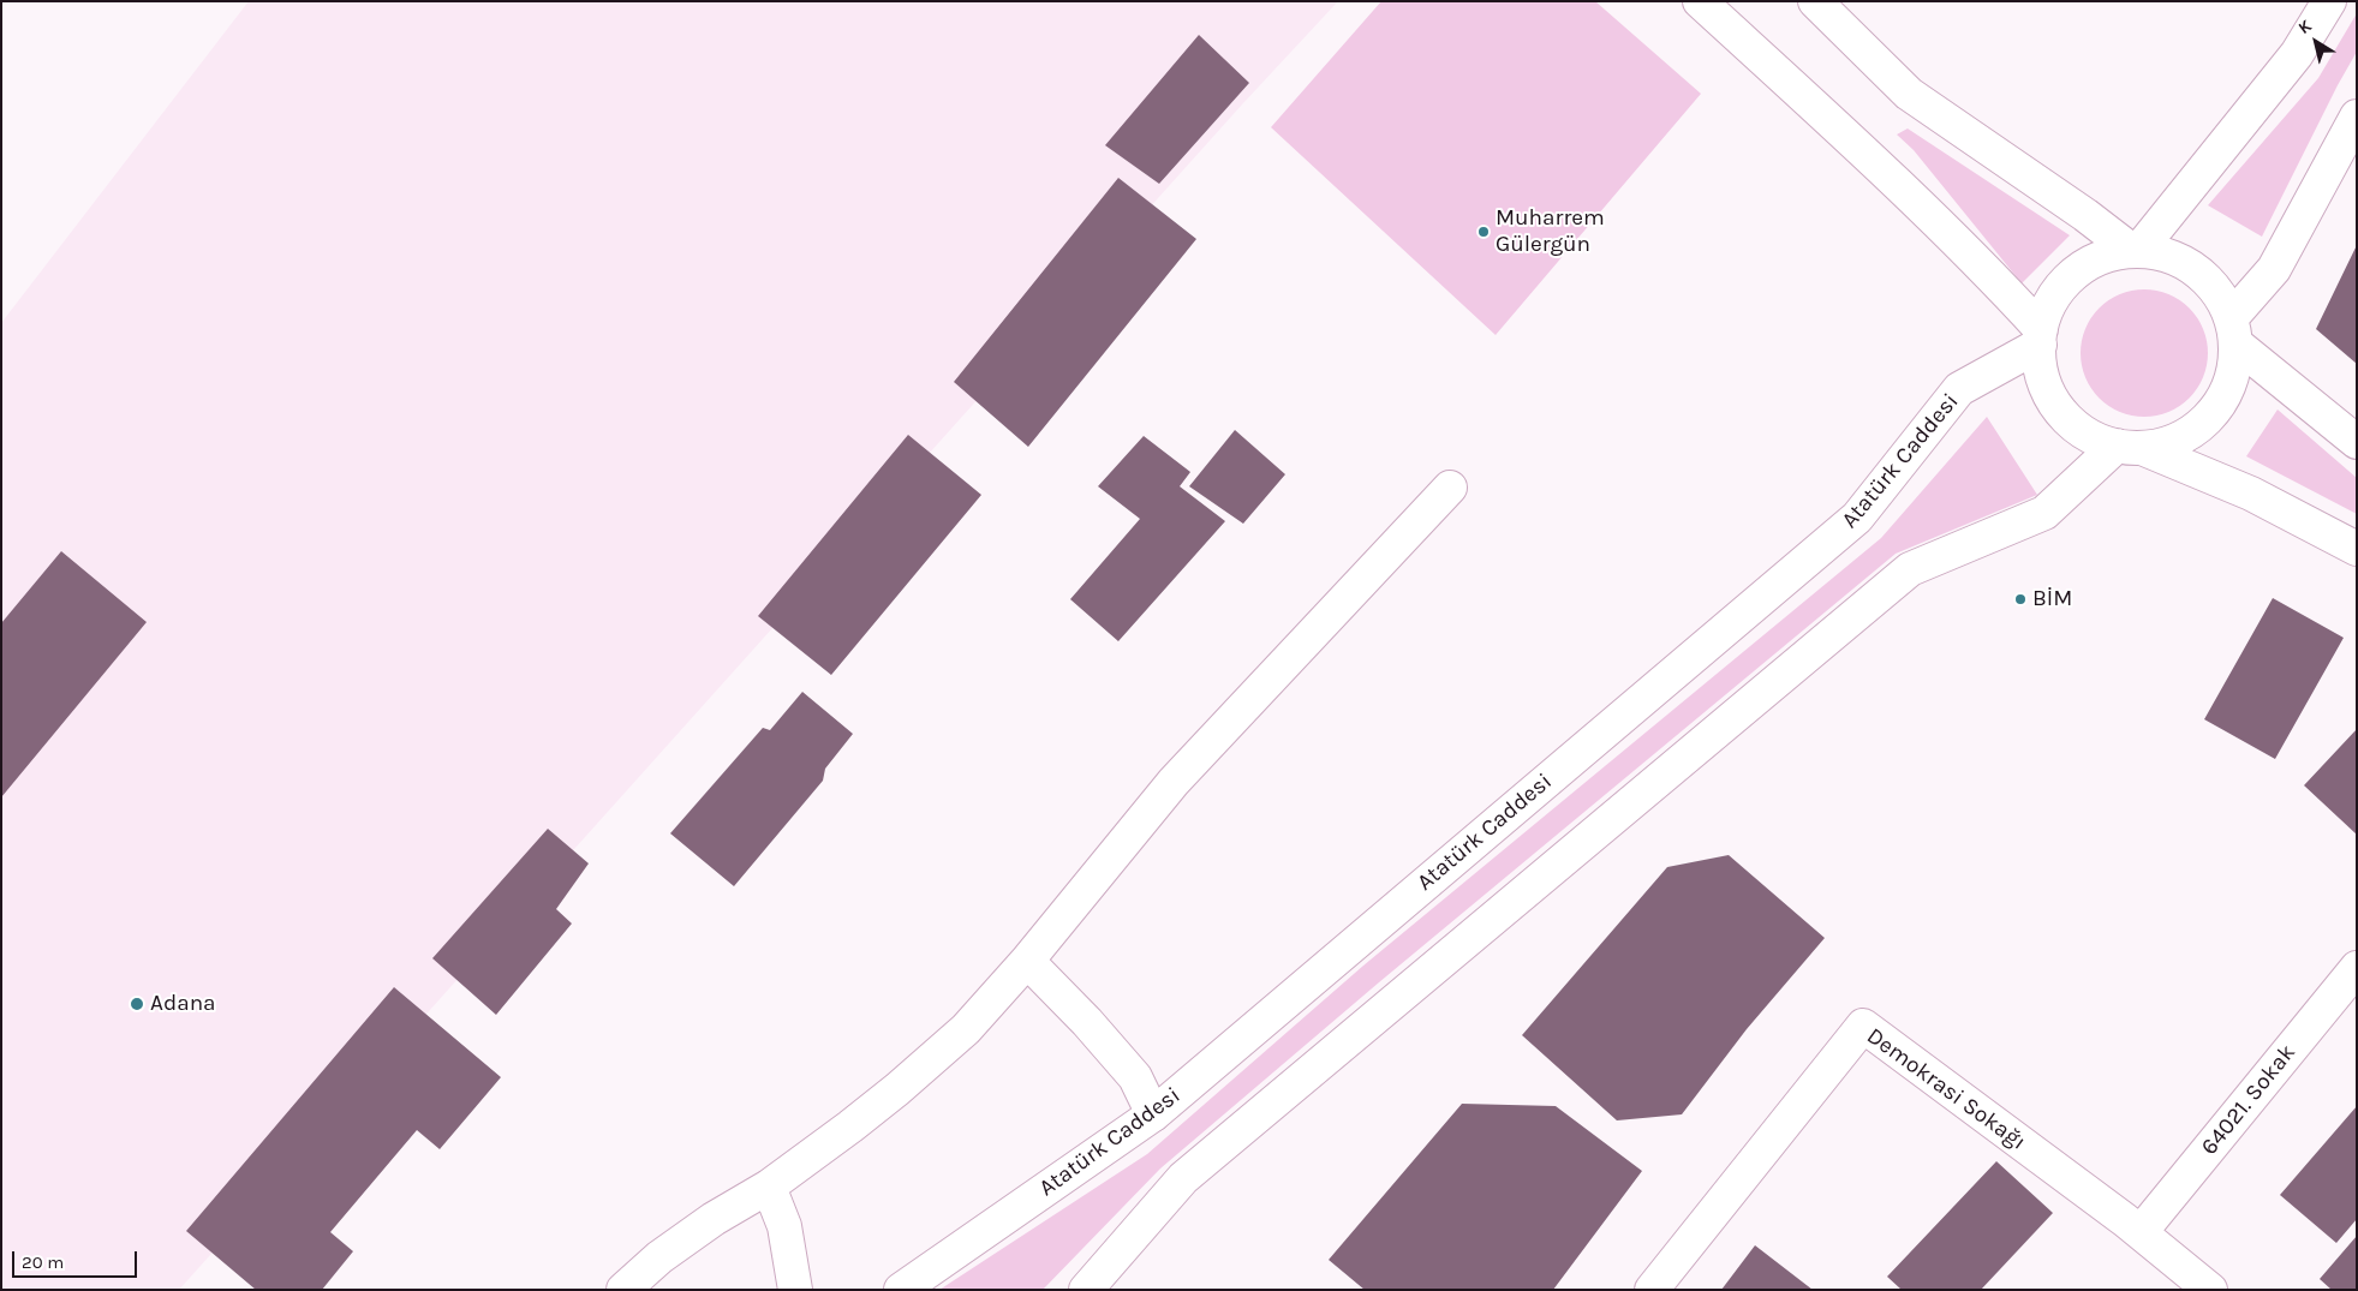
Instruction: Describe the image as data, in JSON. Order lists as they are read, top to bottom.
{
  "streets": {
    "main road": ["Atatürk Caddesi", "Demokrasi Sokağı", "64021. Sokak"]
  },
  "crossings": [
    ["Demokrasi Sokağı", "64021. Sokak"]
  ],
  "places": ["Muharrem Gülergün", "BİM", "Adana"],
  "scale_bar": "20 m",
  "north": "top left"
}
